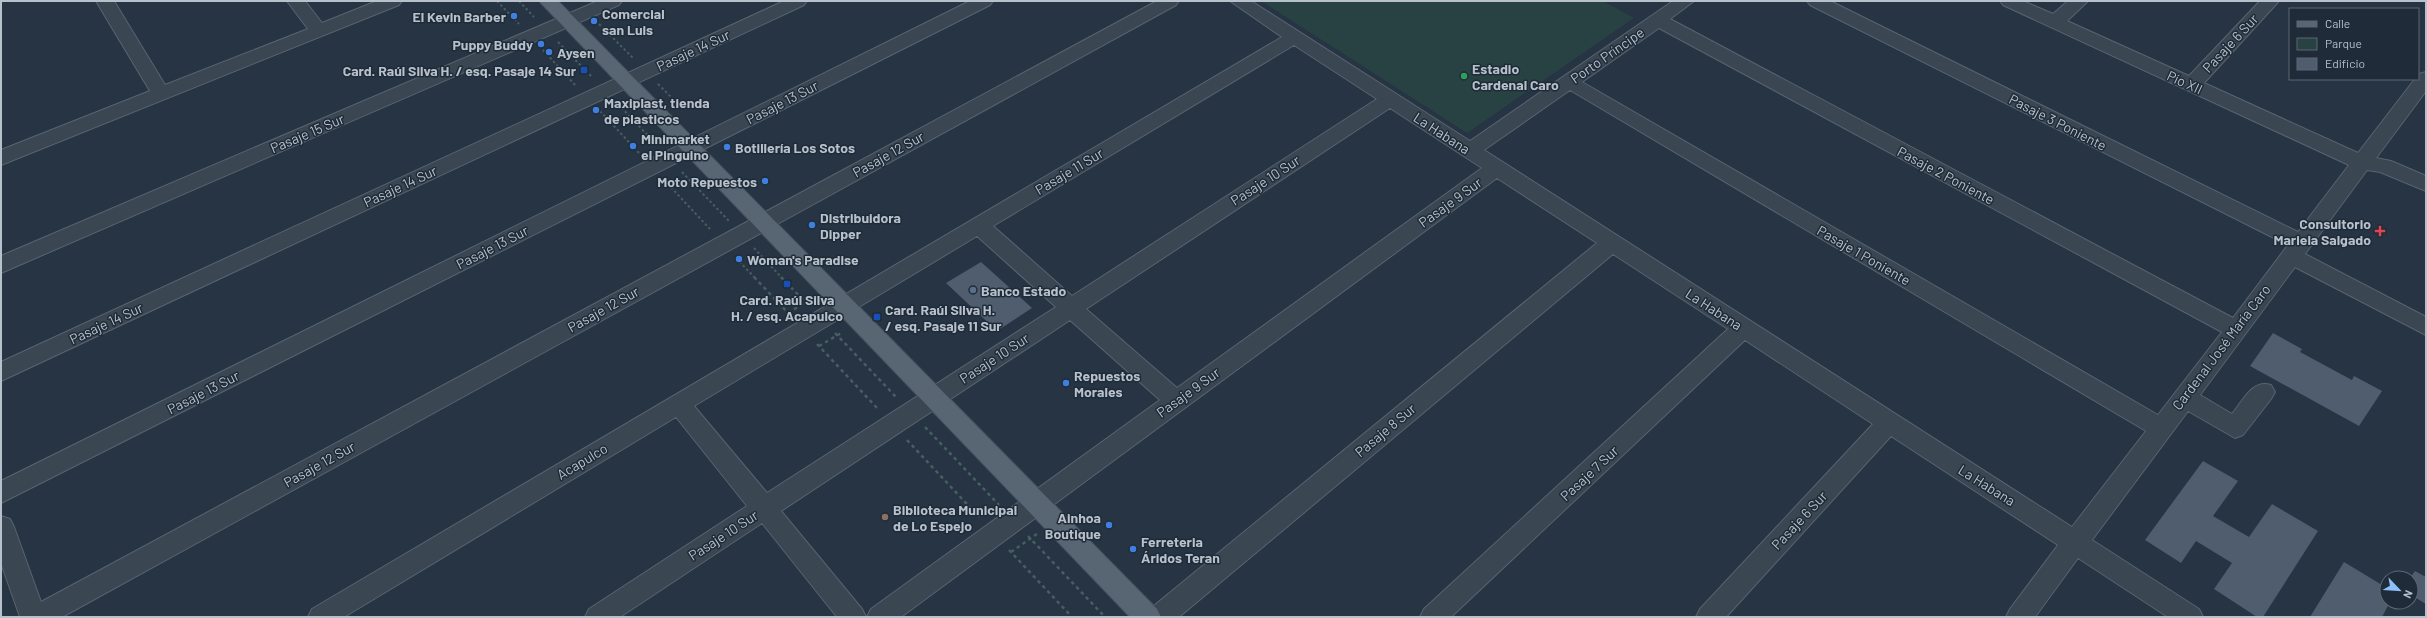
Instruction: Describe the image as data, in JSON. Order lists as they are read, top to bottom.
{
  "streets": {
    "street": [
      "Pasaje 6 Sur",
      "Pasaje 14 Sur",
      "Porto Príncipe",
      "Pío XII",
      "Pasaje 13 Sur",
      "Pasaje 3 Poniente",
      "Pasaje 15 Sur",
      "La Habana",
      "Pasaje 12 Sur",
      "Pasaje 11 Sur",
      "Pasaje 2 Poniente",
      "Pasaje 10 Sur",
      "Pasaje 9 Sur",
      "Pasaje 1 Poniente",
      "Cardenal José María Caro",
      "Pasaje 8 Sur",
      "Acapulco",
      "Pasaje 7 Sur"
    ]
  },
  "crossings": [
    ["Pasaje 6 Sur", "Pío XII"],
    ["Pasaje 6 Sur", "La Habana"],
    ["Porto Príncipe", "La Habana"],
    ["Porto Príncipe", "Pasaje 2 Poniente"],
    ["Porto Príncipe", "Pasaje 1 Poniente"],
    ["Pío XII", "Cardenal José María Caro"],
    ["Pasaje 3 Poniente", "Cardenal José María Caro"],
    ["La Habana", "Pasaje 11 Sur"],
    ["La Habana", "Pasaje 10 Sur"],
    ["La Habana", "Pasaje 9 Sur"],
    ["La Habana", "Cardenal José María Caro"],
    ["La Habana", "Pasaje 8 Sur"],
    ["La Habana", "Pasaje 7 Sur"],
    ["Pasaje 11 Sur", "Acapulco"],
    ["Pasaje 2 Poniente", "Cardenal José María Caro"],
    ["Pasaje 1 Poniente", "Cardenal José María Caro"]
  ],
  "places": {
    "other": [
      "El Kevin Barber",
      "Comercial san Luis",
      "Puppy Buddy",
      "Aysen",
      "Estadio Cardenal Caro",
      "Maxiplast, tienda de plasticos",
      "Minimarket el Pinguino",
      "Botillería Los Sotos",
      "Moto Repuestos",
      "Distribuidora Dipper",
      "Woman's Paradise",
      "Banco Estado",
      "Repuestos Morales",
      "Biblioteca Municipal de Lo Espejo",
      "Ainhoa Boutique",
      "Ferreteria Áridos Teran"
    ],
    "transit": ["Card. Raúl Silva H. / esq. Pasaje 14 Sur", "Card. Raúl Silva H. / esq. Acapulco", "Card. Raúl Silva H. / esq. Pasaje 11 Sur"],
    "health": ["Consultorio Mariela Salgado"]
  },
  "legend": ["Calle", "Parque", "Edificio"],
  "north": "bottom right"
}
